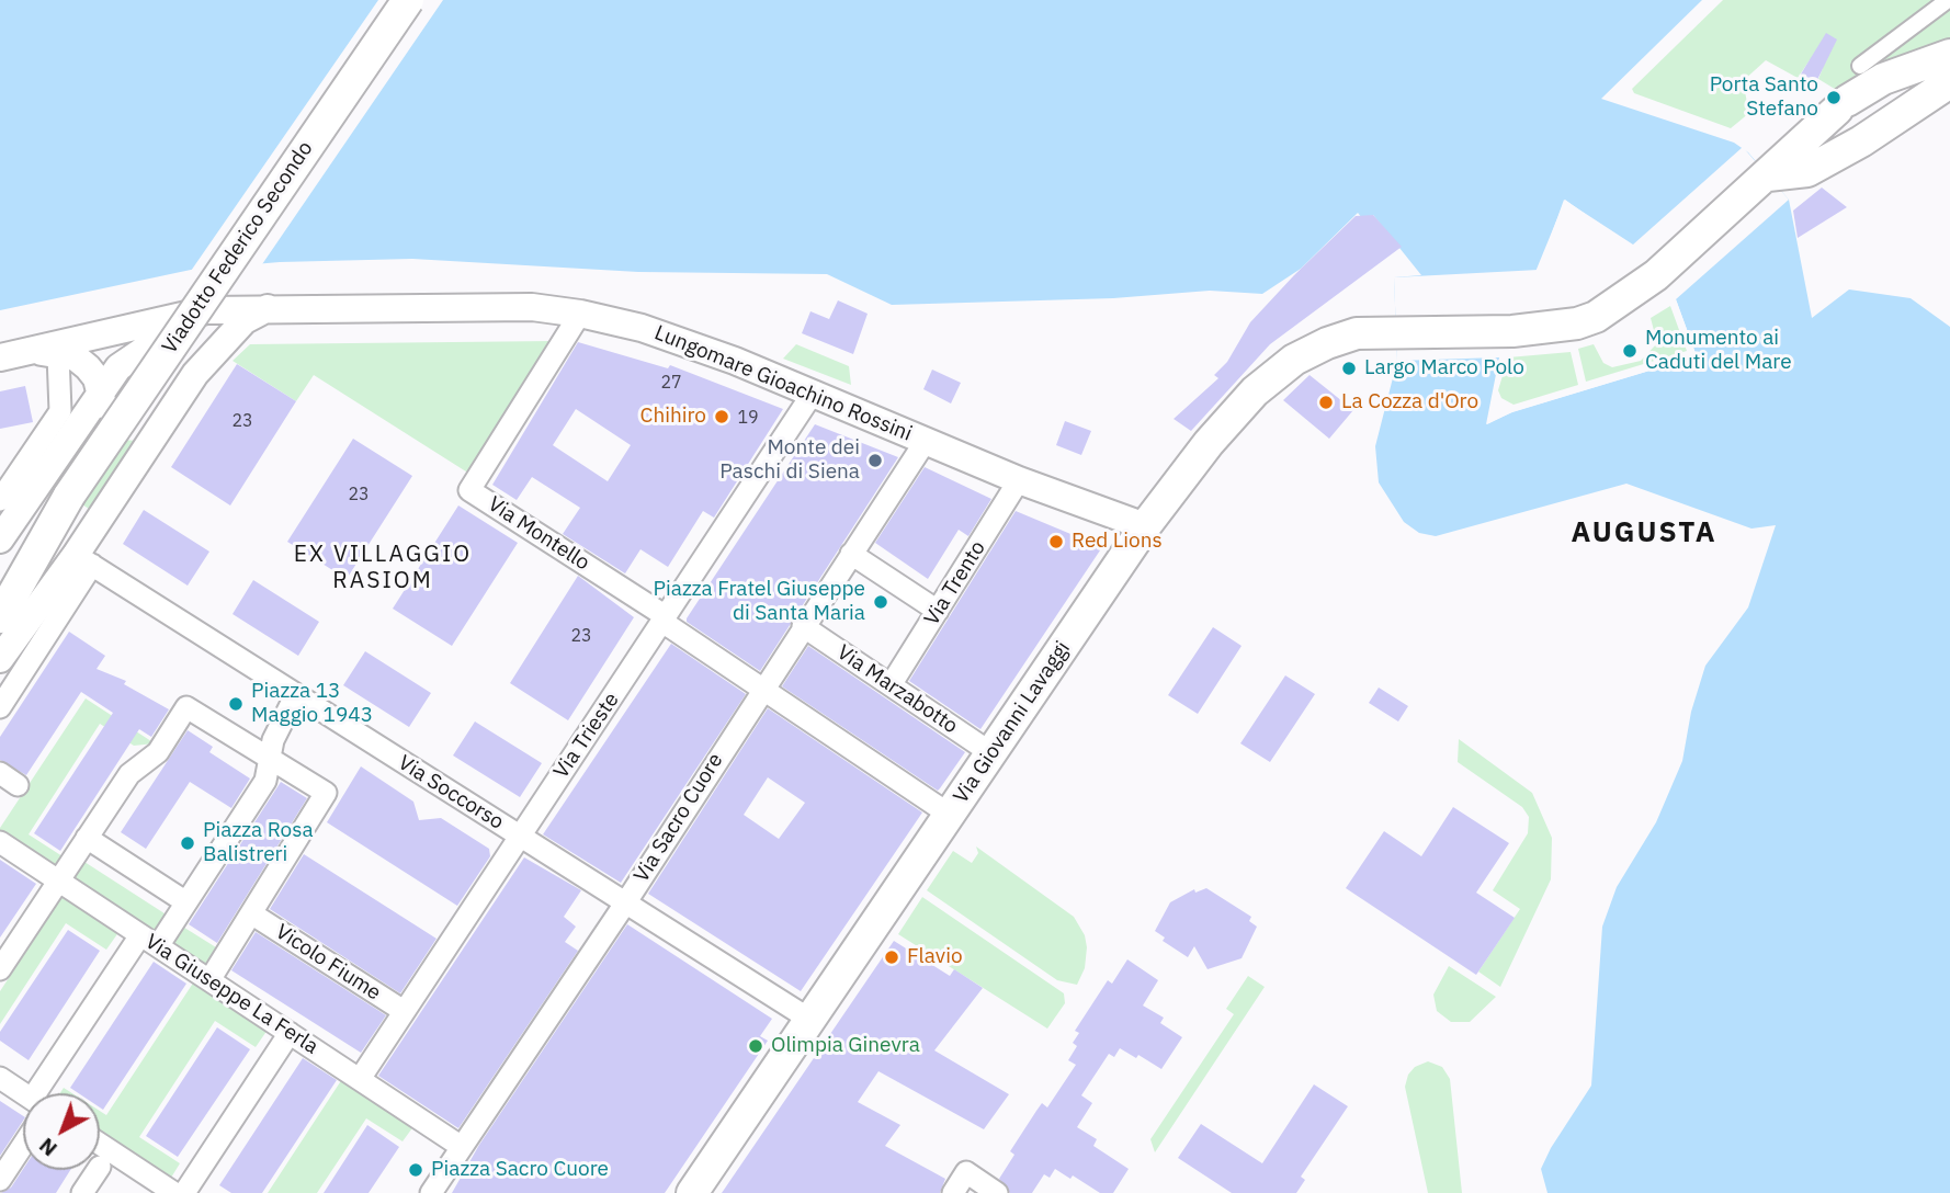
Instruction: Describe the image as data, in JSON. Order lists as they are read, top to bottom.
{
  "streets": {
    "main road": ["Viadotto Federico Secondo", "Via Giovanni Lavaggi"],
    "street": [
      "Lungomare Gioachino Rossini",
      "Via Montello",
      "Via Trento",
      "Via Marzabotto",
      "Via Trieste",
      "Via Soccorso",
      "Via Sacro Cuore",
      "Vicolo Fiume",
      "Via Giuseppe La Ferla"
    ]
  },
  "crossings": [
    ["Lungomare Gioachino Rossini", "Via Montello"],
    ["Lungomare Gioachino Rossini", "Via Trento"],
    ["Lungomare Gioachino Rossini", "Via Giovanni Lavaggi"],
    ["Lungomare Gioachino Rossini", "Via Trieste"],
    ["Lungomare Gioachino Rossini", "Via Sacro Cuore"],
    ["Via Montello", "Via Giovanni Lavaggi"],
    ["Via Montello", "Via Trieste"],
    ["Via Montello", "Via Sacro Cuore"],
    ["Via Trento", "Via Marzabotto"],
    ["Via Marzabotto", "Via Giovanni Lavaggi"],
    ["Via Marzabotto", "Via Sacro Cuore"],
    ["Via Giovanni Lavaggi", "Via Soccorso"],
    ["Via Trieste", "Via Soccorso"],
    ["Via Trieste", "Vicolo Fiume"],
    ["Via Trieste", "Via Giuseppe La Ferla"],
    ["Via Soccorso", "Via Sacro Cuore"],
    ["Via Sacro Cuore", "Via Giuseppe La Ferla"]
  ],
  "districts": ["AUGUSTA", "EX VILLAGGIO RASIOM"],
  "places": [
    "Porta Santo Stefano",
    "Monumento ai Caduti del Mare",
    "Largo Marco Polo",
    "La Cozza d'Oro",
    "Chihiro",
    "Monte dei Paschi di Siena",
    "Red Lions",
    "Piazza Fratel Giuseppe di Santa Maria",
    "Piazza 13 Maggio 1943",
    "Piazza Rosa Balistreri",
    "Flavio",
    "Olimpia Ginevra",
    "Piazza Sacro Cuore"
  ],
  "house_numbers": [
    "27",
    "19",
    "23",
    "23",
    "23"
  ],
  "north": "bottom left"
}
